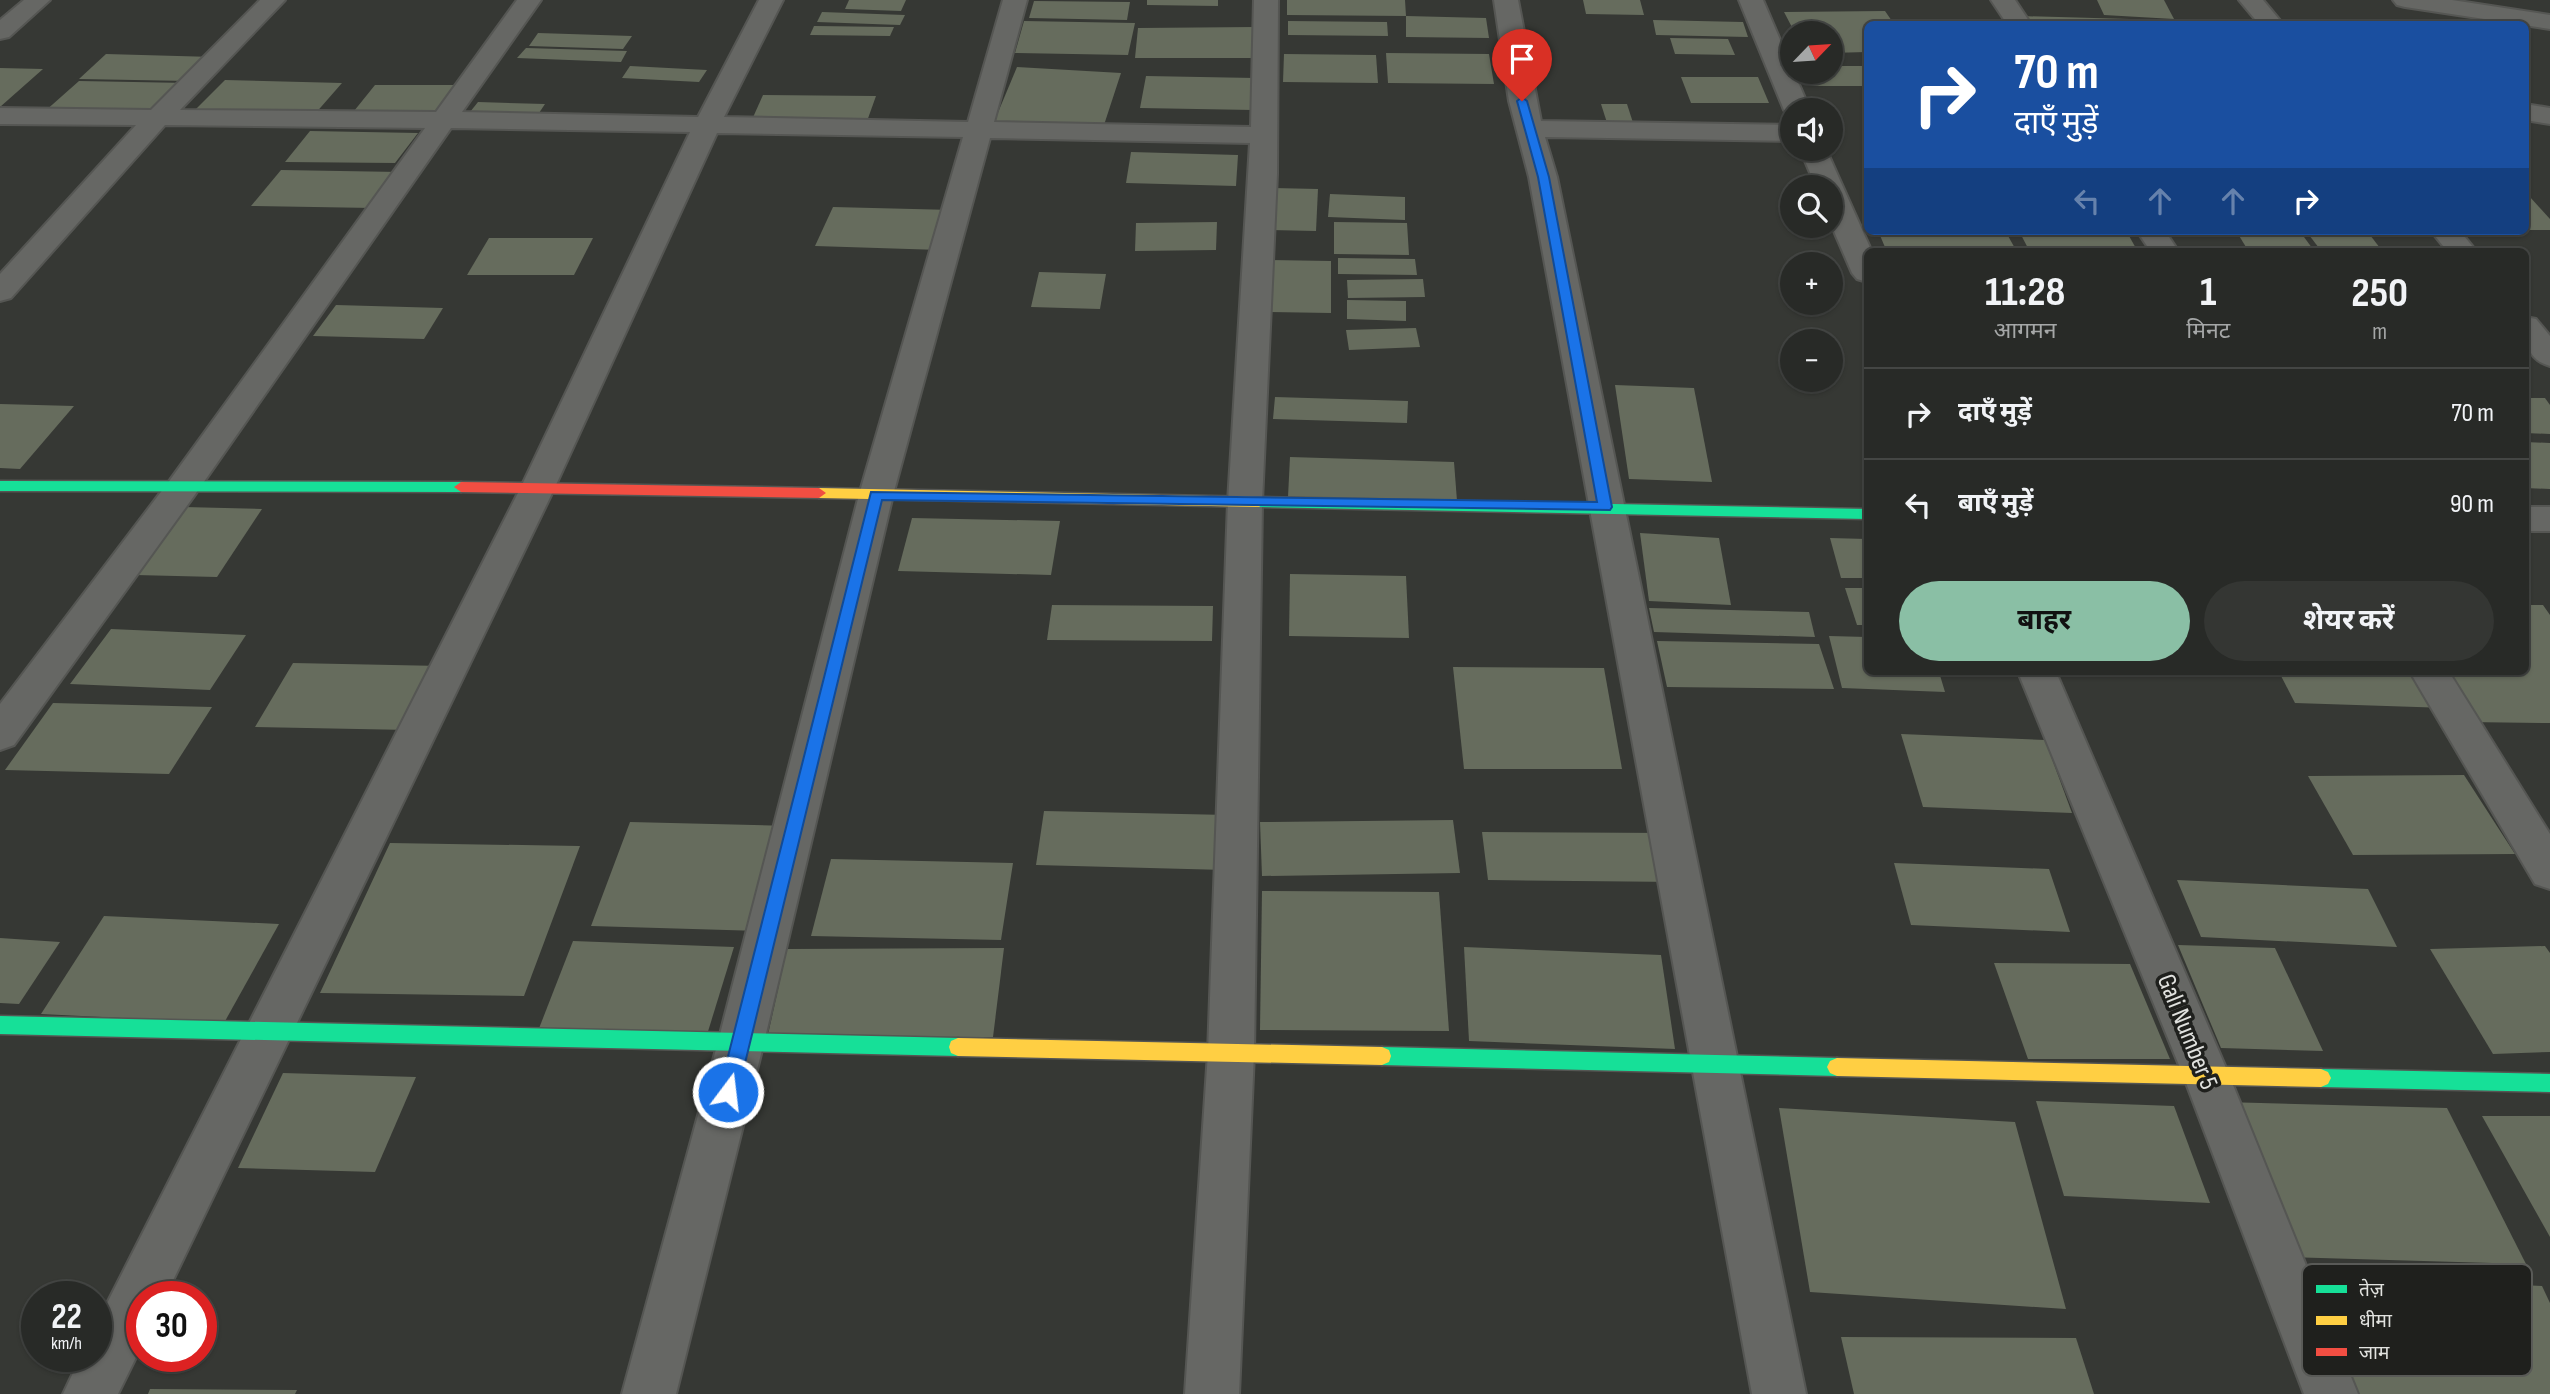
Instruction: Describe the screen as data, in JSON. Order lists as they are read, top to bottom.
{
  "streets": {
    "street": ["Gali Number 5"]
  },
  "legend": ["तेज़", "धीमा", "जाम"],
  "north": "top right",
  "page": {
    "map_buttons": ["+", "−"],
    "turn": ["70 m", "दाएँ मुड़ें"],
    "eta": [
      "11:28",
      "आगमन",
      "1",
      "मिनट",
      "250",
      "m"
    ],
    "list": [
      {
        "name": "दाएँ मुड़ें",
        "value": "70 m"
      },
      {
        "name": "बाएँ मुड़ें",
        "value": "90 m"
      }
    ],
    "buttons": ["बाहर", "शेयर करें"],
    "speed": "22 km/h",
    "limit": "30"
  }
}
